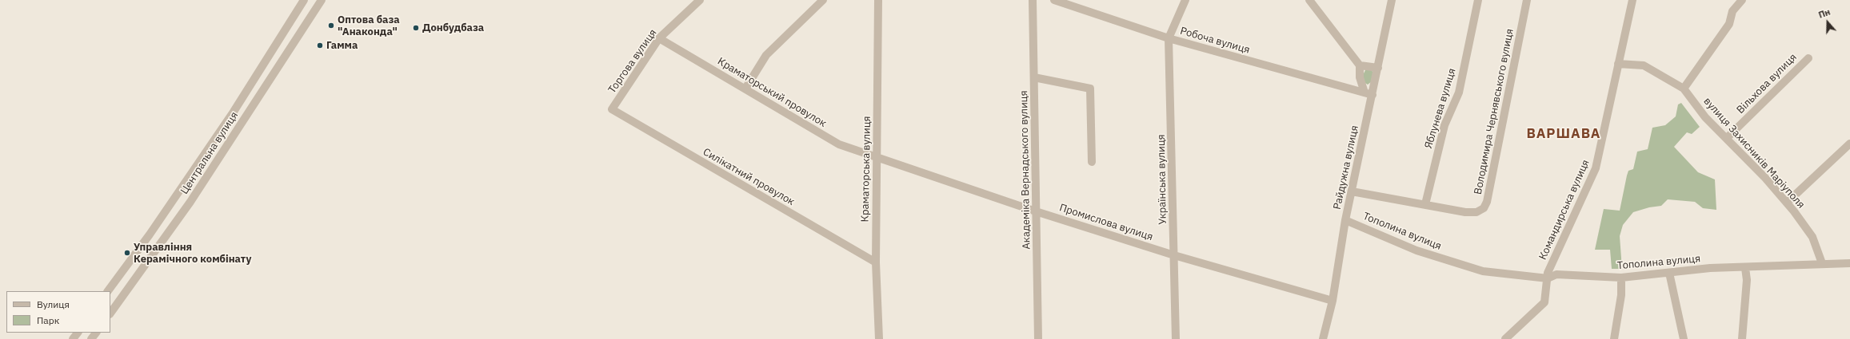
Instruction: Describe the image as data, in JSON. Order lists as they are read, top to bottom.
{
  "streets": {
    "street": [
      "Робоча вулиця",
      "Торгова вулиця",
      "Вільхова вулиця",
      "Краматорський провулок",
      "Яблунева вулиця",
      "Володимира Чернявського вулиця",
      "Центральна вулиця",
      "вулиця Захисників Маріуполя",
      "Райдужна вулиця",
      "Краматорська вулиця",
      "Академіка Вернадського вулиця",
      "Силікатний провулок",
      "Українська вулиця",
      "Командирська вулиця",
      "Промислова вулиця",
      "Тополина вулиця"
    ]
  },
  "crossings": [
    ["Робоча вулиця", "Райдужна вулиця"],
    ["Робоча вулиця", "Українська вулиця"],
    ["Торгова вулиця", "Краматорський провулок"],
    ["Торгова вулиця", "Силікатний провулок"],
    ["Вільхова вулиця", "вулиця Захисників Маріуполя"],
    ["Краматорський провулок", "Краматорська вулиця"],
    ["Краматорський провулок", "Промислова вулиця"],
    ["Яблунева вулиця", "Володимира Чернявського вулиця"],
    ["Володимира Чернявського вулиця", "Райдужна вулиця"],
    ["вулиця Захисників Маріуполя", "Командирська вулиця"],
    ["вулиця Захисників Маріуполя", "Тополина вулиця"],
    ["Райдужна вулиця", "Промислова вулиця"],
    ["Райдужна вулиця", "Тополина вулиця"],
    ["Краматорська вулиця", "Силікатний провулок"],
    ["Краматорська вулиця", "Промислова вулиця"],
    ["Академіка Вернадського вулиця", "Промислова вулиця"],
    ["Українська вулиця", "Промислова вулиця"],
    ["Командирська вулиця", "Тополина вулиця"]
  ],
  "districts": ["ВАРШАВА"],
  "places": [
    "Оптова база \"Анаконда\"",
    "Донбудбаза",
    "Гамма",
    "Управління Керамічного комбінату"
  ],
  "legend": ["Вулиця", "Парк"],
  "north": "top"
}
